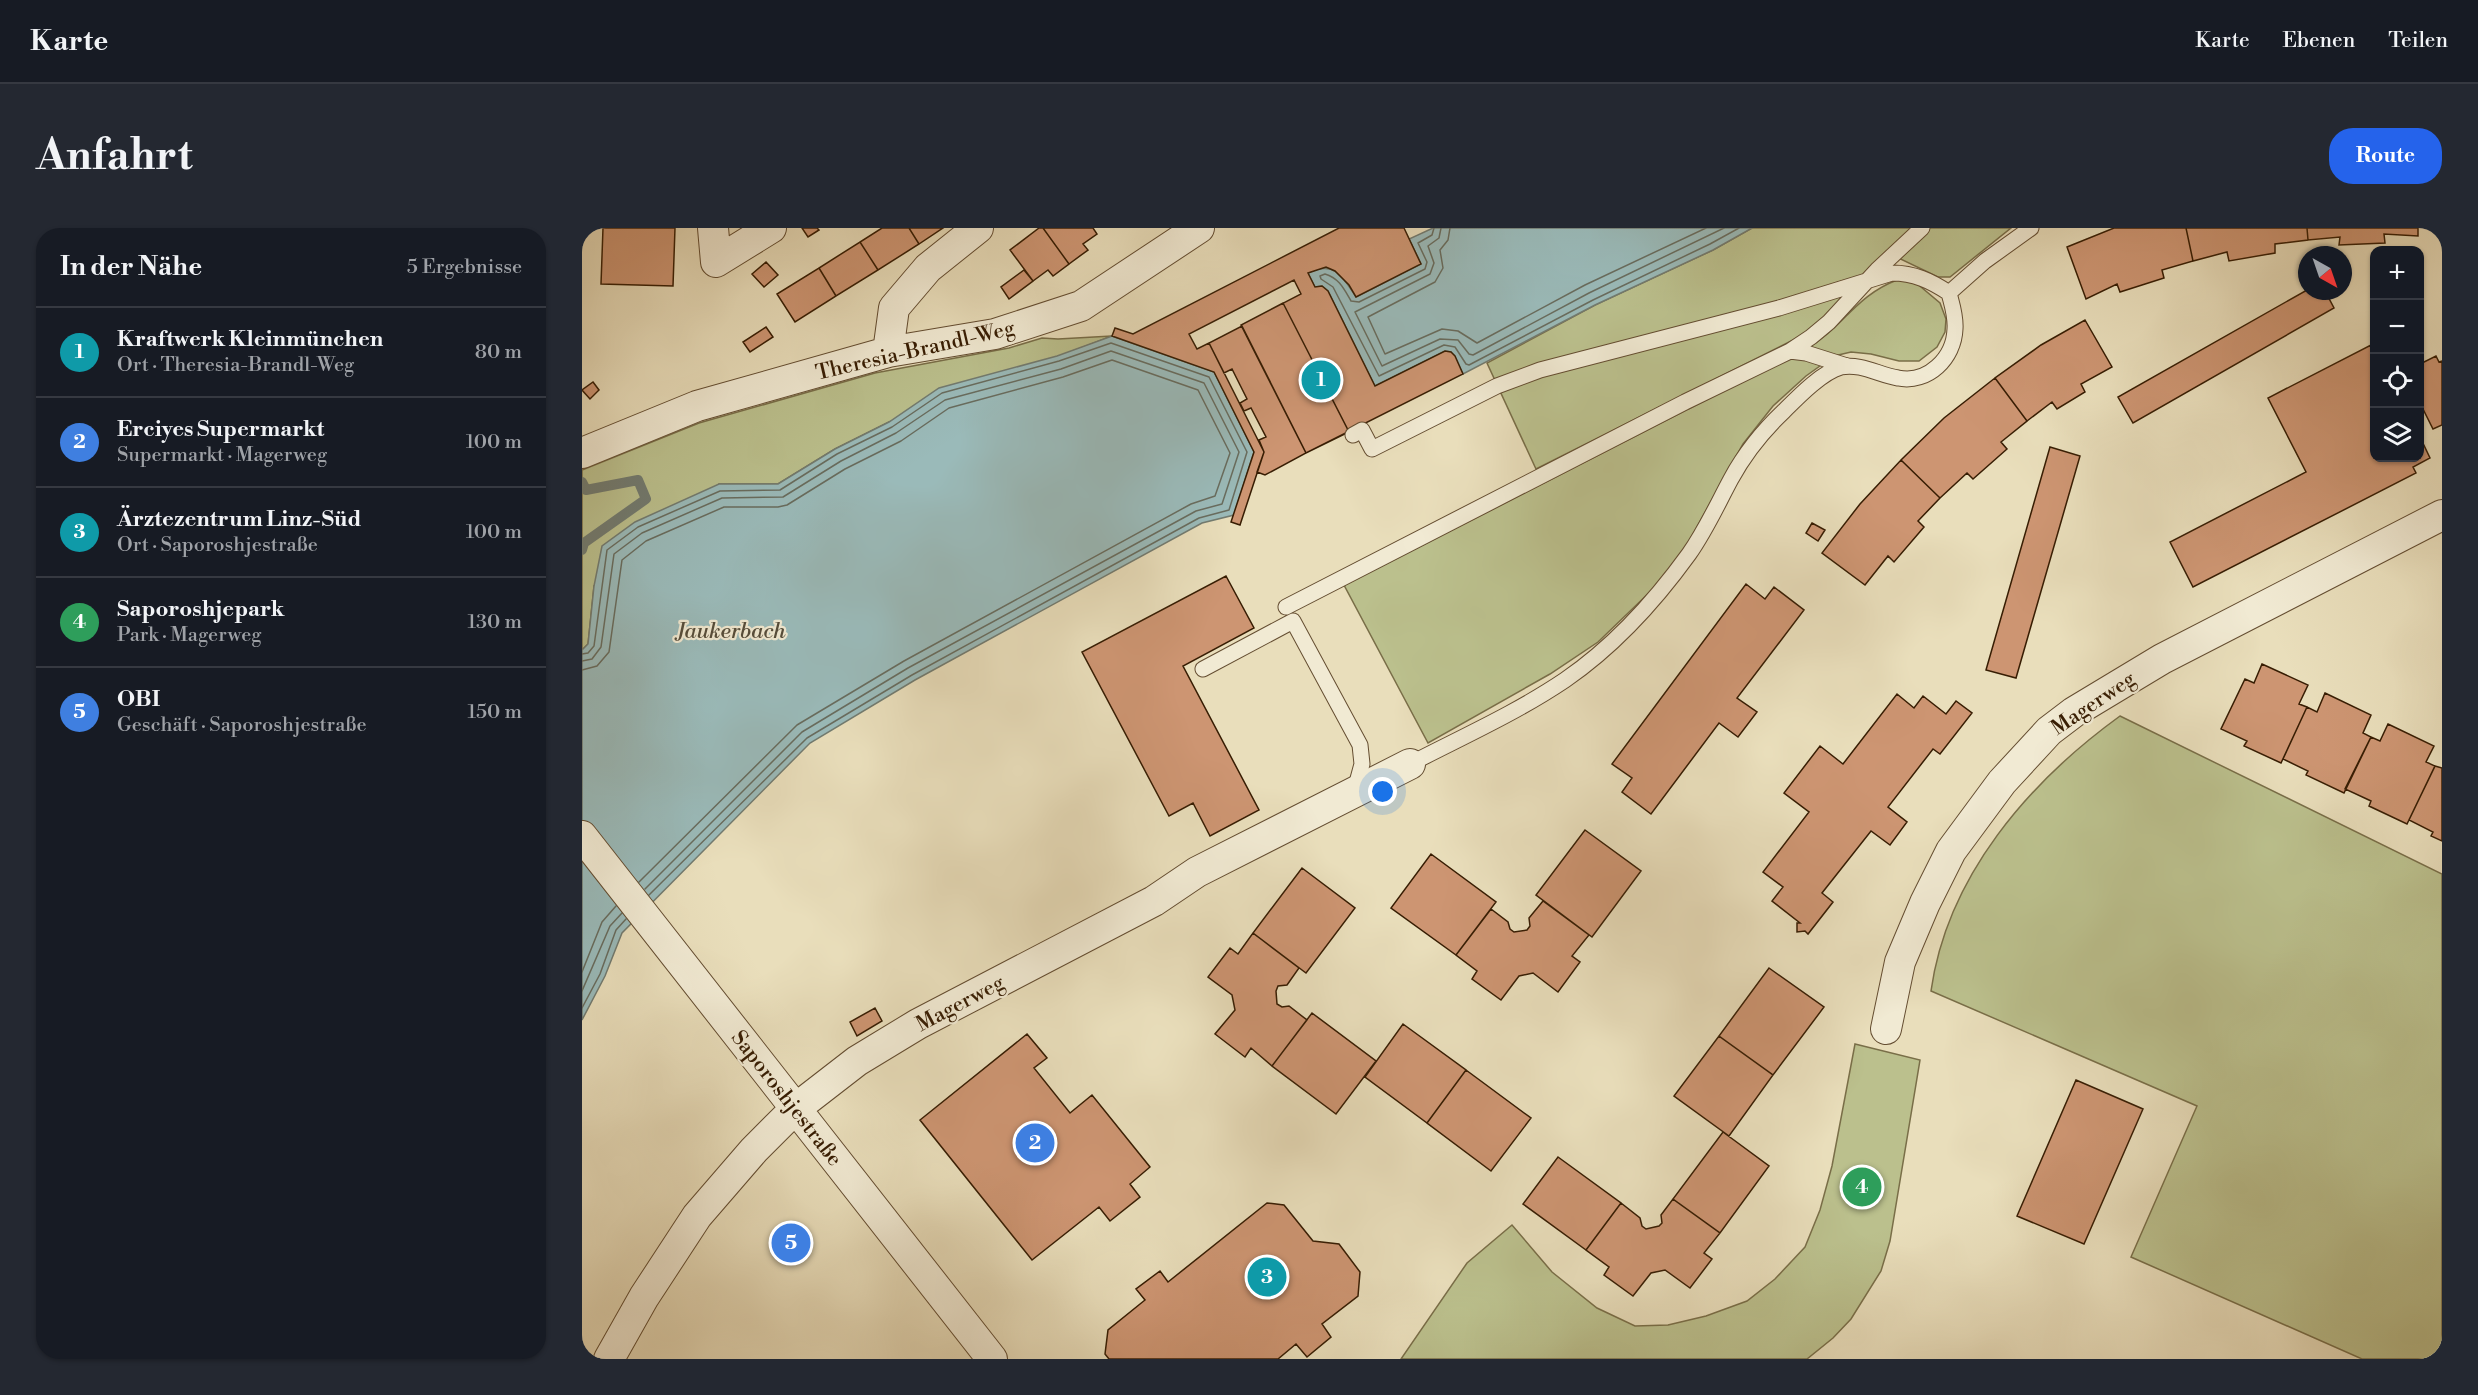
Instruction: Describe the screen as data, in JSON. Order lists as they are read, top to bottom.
{
  "streets": {
    "street": ["Theresia-Brandl-Weg", "Magerweg", "Saporoshjestraße"]
  },
  "crossings": [
    ["Magerweg", "Saporoshjestraße"]
  ],
  "water": ["Jaukerbach"],
  "north": "bottom right",
  "page": {
    "header": "Karte",
    "nav": ["Karte", "Ebenen", "Teilen"],
    "buttons": "Route",
    "title": "Anfahrt",
    "heading": ["In der Nähe", "5 Ergebnisse"],
    "map_buttons": ["+", "−"],
    "list": [
      {
        "mark": "1",
        "name": "Kraftwerk Kleinmünchen",
        "note": "Ort · Theresia-Brandl-Weg",
        "value": "80 m"
      },
      {
        "mark": "2",
        "name": "Erciyes Supermarkt",
        "note": "Supermarkt · Magerweg",
        "value": "100 m"
      },
      {
        "mark": "3",
        "name": "Ärztezentrum Linz-Süd",
        "note": "Ort · Saporoshjestraße",
        "value": "100 m"
      },
      {
        "mark": "4",
        "name": "Saporoshjepark",
        "note": "Park · Magerweg",
        "value": "130 m"
      },
      {
        "mark": "5",
        "name": "OBI",
        "note": "Geschäft · Saporoshjestraße",
        "value": "150 m"
      }
    ],
    "pins": [
      "1",
      "2",
      "4",
      "5",
      "3"
    ]
  }
}
